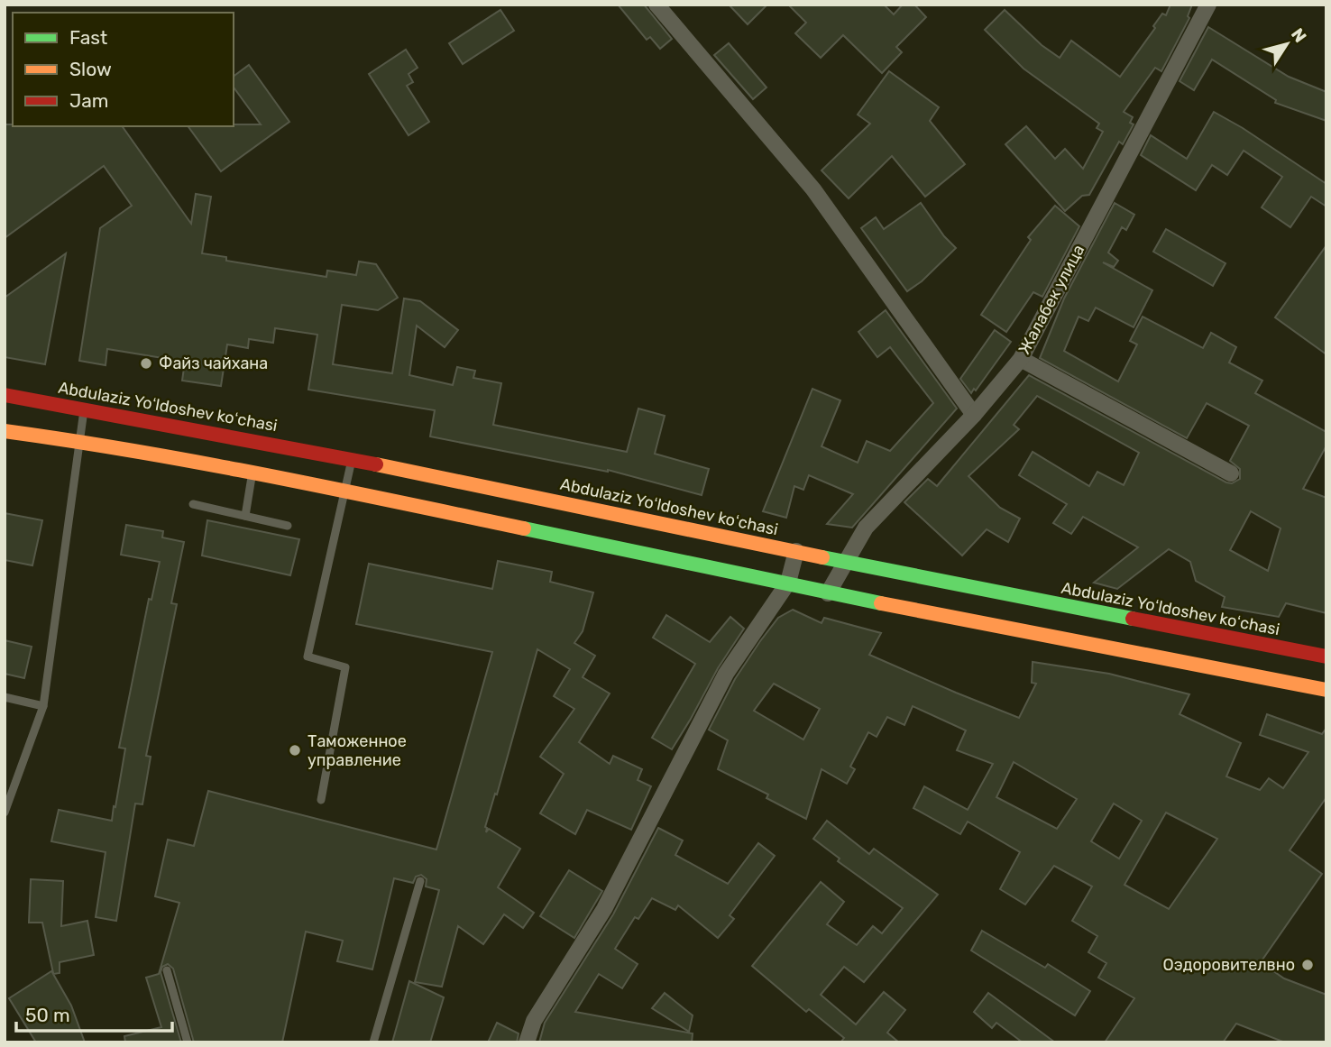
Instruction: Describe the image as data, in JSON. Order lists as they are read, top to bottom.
{
  "streets": {
    "main road": ["Abdulaziz Yoʻldoshev koʻchasi"],
    "street": ["Жалабек улица"]
  },
  "crossings": [
    ["Жалабек улица", "Abdulaziz Yoʻldoshev koʻchasi"]
  ],
  "places": ["Файз чайхана", "Таможенное управление", "Оэдоровителвно"],
  "legend": ["Fast", "Slow", "Jam"],
  "scale_bar": "50 m",
  "north": "top right"
}
